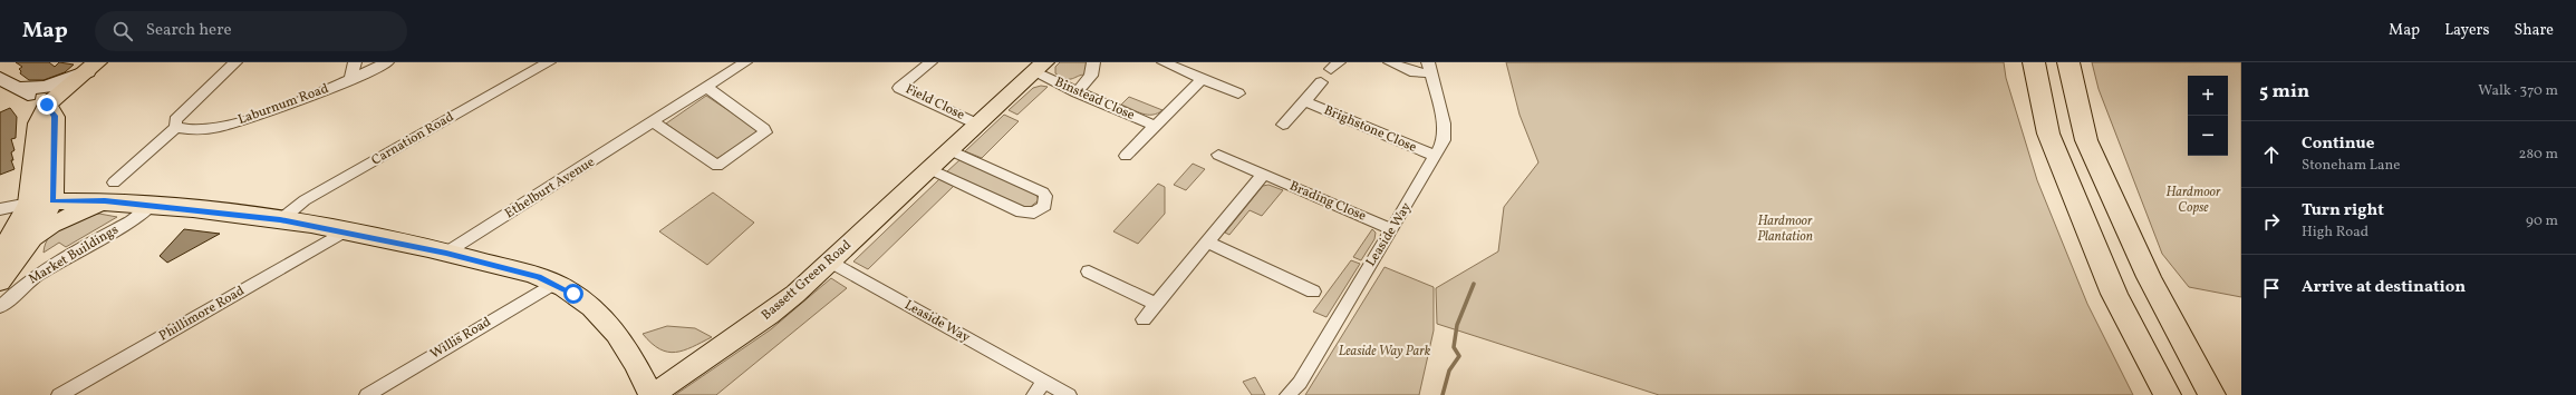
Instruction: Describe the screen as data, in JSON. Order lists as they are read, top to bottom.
{
  "streets": {
    "main road": ["Bassett Green Road"],
    "street": [
      "Binstead Close",
      "Field Close",
      "Laburnum Road",
      "Brighstone Close",
      "Carnation Road",
      "Ethelburt Avenue",
      "Brading Close",
      "Leaside Way",
      "Market Buildings",
      "Phillimore Road",
      "Willis Road"
    ]
  },
  "crossings": [
    ["Binstead Close", "Bassett Green Road"],
    ["Field Close", "Bassett Green Road"],
    ["Brighstone Close", "Leaside Way"],
    ["Brading Close", "Leaside Way"],
    ["Leaside Way", "Bassett Green Road"]
  ],
  "parks": ["Hardmoor Copse", "Hardmoor Plantation", "Leaside Way Park"],
  "page": {
    "header": "Map",
    "search": "Search here",
    "nav": ["Map", "Layers", "Share"],
    "heading": ["5 min", "Walk · 370 m"],
    "map_buttons": ["+", "−"],
    "list": [
      ["Continue", "Stoneham Lane", "280 m"],
      ["Turn right", "High Road", "90 m"],
      "Arrive at destination"
    ]
  }
}
